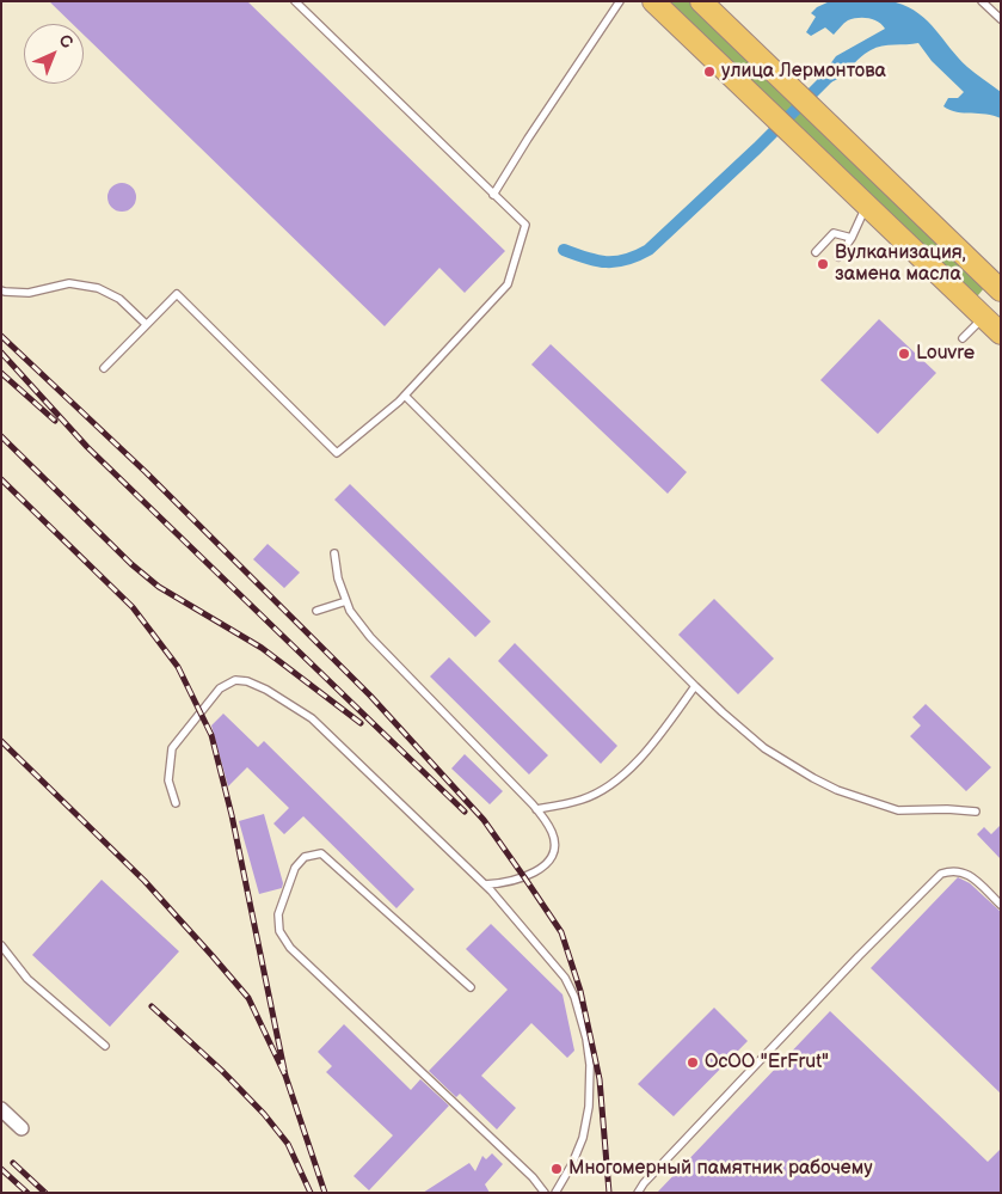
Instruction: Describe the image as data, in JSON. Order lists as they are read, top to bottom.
{
  "places": [
    "улица Лермонтова",
    "Вулканизация, замена масла",
    "Louvre",
    "ОсОО \"ErFrut\"",
    "Многомерный памятник рабочему"
  ],
  "north": "top right"
}
